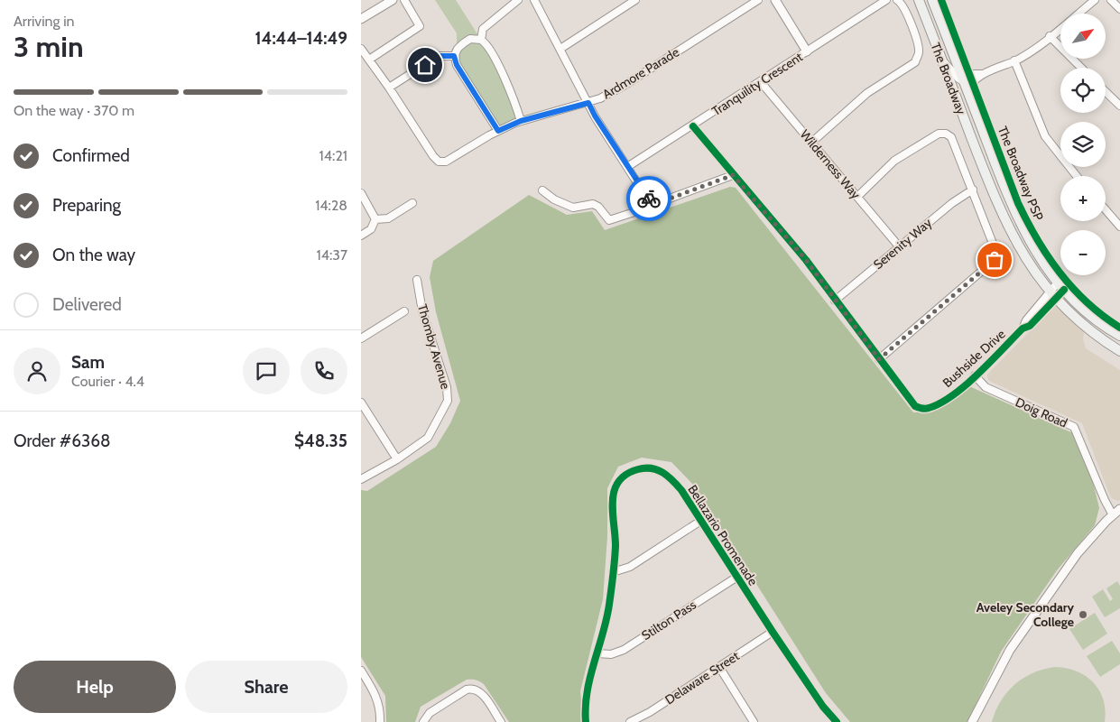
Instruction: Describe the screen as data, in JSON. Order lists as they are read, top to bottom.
{
  "streets": {
    "main road": ["The Broadway"],
    "street": [
      "Ardmore Parade",
      "Tranquility Crescent",
      "Wilderness Way",
      "Serenity Way",
      "Thomby Avenue",
      "Bushside Drive",
      "Doig Road",
      "Bellazario Promenade",
      "Stilton Pass",
      "Delaware Street"
    ],
    "cycle path": ["The Broadway PSP"]
  },
  "crossings": [
    ["The Broadway", "Bushside Drive"],
    ["Tranquility Crescent", "Wilderness Way"],
    ["Tranquility Crescent", "Bushside Drive"],
    ["Wilderness Way", "Serenity Way"],
    ["Serenity Way", "Bushside Drive"],
    ["Bushside Drive", "Doig Road"],
    ["Bellazario Promenade", "Stilton Pass"],
    ["Bellazario Promenade", "Delaware Street"]
  ],
  "places": ["Aveley Secondary College"],
  "north": "top right",
  "page": {
    "heading": ["3 min", "Arriving in", "14:44–14:49"],
    "panel": [
      "Sam",
      "Courier · 4.4",
      "Order #6368",
      "$48.35"
    ],
    "map_buttons": ["+", "−"],
    "bar": "On the way · 370 m",
    "list": [
      ["Confirmed", "14:21"],
      ["Preparing", "14:28"],
      ["On the way", "14:37"],
      "Delivered"
    ],
    "buttons": ["Help", "Share"]
  }
}
